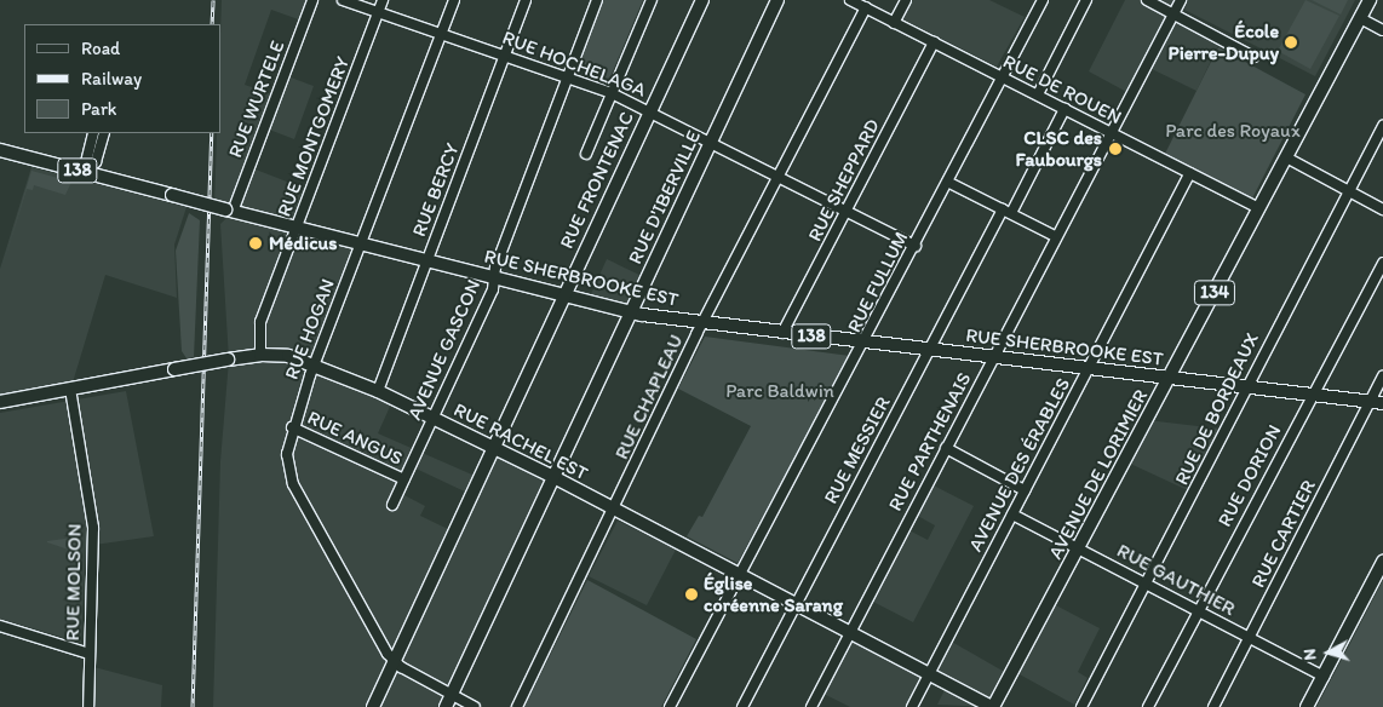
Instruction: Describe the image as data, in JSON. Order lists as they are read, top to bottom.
{
  "streets": {
    "main road": [
      "138",
      "RUE FRONTENAC",
      "RUE D'IBERVILLE",
      "RUE SHERBROOKE EST",
      "134",
      "RUE RACHEL EST",
      "AVENUE DE LORIMIER"
    ],
    "street": [
      "RUE HOCHELAGA",
      "RUE DE ROUEN",
      "RUE WURTELE",
      "RUE MONTGOMERY",
      "RUE SHEPPARD",
      "RUE BERCY",
      "RUE FULLUM",
      "RUE HOGAN",
      "AVENUE GASCON",
      "RUE CHAPLEAU",
      "RUE DE BORDEAUX",
      "RUE ANGUS",
      "RUE PARTHENAIS",
      "RUE MESSIER",
      "AVENUE DES ÉRABLES",
      "RUE DORION",
      "RUE CARTIER",
      "RUE GAUTHIER",
      "RUE MOLSON"
    ]
  },
  "crossings": [
    ["RUE HOCHELAGA", "RUE MONTGOMERY"],
    ["RUE HOCHELAGA", "RUE FRONTENAC"],
    ["RUE HOCHELAGA", "RUE SHEPPARD"],
    ["RUE HOCHELAGA", "RUE BERCY"],
    ["RUE HOCHELAGA", "RUE D'IBERVILLE"],
    ["RUE HOCHELAGA", "RUE FULLUM"],
    ["RUE HOCHELAGA", "RUE HOGAN"],
    ["RUE HOCHELAGA", "AVENUE GASCON"],
    ["RUE HOCHELAGA", "RUE CHAPLEAU"],
    ["RUE DE ROUEN", "RUE SHEPPARD"],
    ["RUE DE ROUEN", "RUE FULLUM"],
    ["RUE DE ROUEN", "RUE CHAPLEAU"],
    ["RUE DE ROUEN", "RUE PARTHENAIS"],
    ["RUE DE ROUEN", "RUE MESSIER"],
    ["RUE DE ROUEN", "AVENUE DES ÉRABLES"],
    ["RUE DE ROUEN", "AVENUE DE LORIMIER"],
    ["RUE WURTELE", "RUE SHERBROOKE EST"],
    ["RUE MONTGOMERY", "RUE SHERBROOKE EST"],
    ["RUE MONTGOMERY", "RUE RACHEL EST"],
    ["RUE FRONTENAC", "RUE SHERBROOKE EST"],
    ["RUE FRONTENAC", "RUE HOGAN"],
    ["RUE FRONTENAC", "RUE RACHEL EST"],
    ["RUE SHEPPARD", "RUE SHERBROOKE EST"],
    ["RUE BERCY", "RUE SHERBROOKE EST"],
    ["RUE BERCY", "RUE RACHEL EST"],
    ["RUE D'IBERVILLE", "RUE SHERBROOKE EST"],
    ["RUE D'IBERVILLE", "RUE RACHEL EST"],
    ["RUE SHERBROOKE EST", "RUE FULLUM"],
    ["RUE SHERBROOKE EST", "RUE HOGAN"],
    ["RUE SHERBROOKE EST", "AVENUE GASCON"],
    ["RUE SHERBROOKE EST", "RUE CHAPLEAU"],
    ["RUE SHERBROOKE EST", "RUE DE BORDEAUX"],
    ["RUE SHERBROOKE EST", "RUE PARTHENAIS"],
    ["RUE SHERBROOKE EST", "RUE MESSIER"],
    ["RUE SHERBROOKE EST", "AVENUE DES ÉRABLES"],
    ["RUE SHERBROOKE EST", "AVENUE DE LORIMIER"],
    ["RUE SHERBROOKE EST", "RUE DORION"],
    ["RUE SHERBROOKE EST", "RUE CARTIER"],
    ["RUE FULLUM", "RUE RACHEL EST"],
    ["RUE HOGAN", "RUE ANGUS"],
    ["RUE HOGAN", "RUE RACHEL EST"],
    ["AVENUE GASCON", "RUE ANGUS"],
    ["AVENUE GASCON", "RUE RACHEL EST"],
    ["RUE CHAPLEAU", "RUE RACHEL EST"],
    ["RUE DE BORDEAUX", "RUE GAUTHIER"],
    ["RUE RACHEL EST", "RUE PARTHENAIS"],
    ["RUE RACHEL EST", "RUE MESSIER"],
    ["RUE RACHEL EST", "AVENUE DES ÉRABLES"],
    ["RUE RACHEL EST", "AVENUE DE LORIMIER"],
    ["RUE RACHEL EST", "RUE MOLSON"],
    ["AVENUE DES ÉRABLES", "RUE GAUTHIER"],
    ["AVENUE DE LORIMIER", "RUE GAUTHIER"],
    ["RUE DORION", "RUE GAUTHIER"],
    ["RUE CARTIER", "RUE GAUTHIER"]
  ],
  "parks": ["Parc des Royaux", "Parc Baldwin"],
  "places": [
    "École Pierre-Dupuy",
    "CLSC des Faubourgs",
    "Médicus",
    "Église coréenne Sarang"
  ],
  "legend": ["Road", "Railway", "Park"],
  "north": "left"
}
